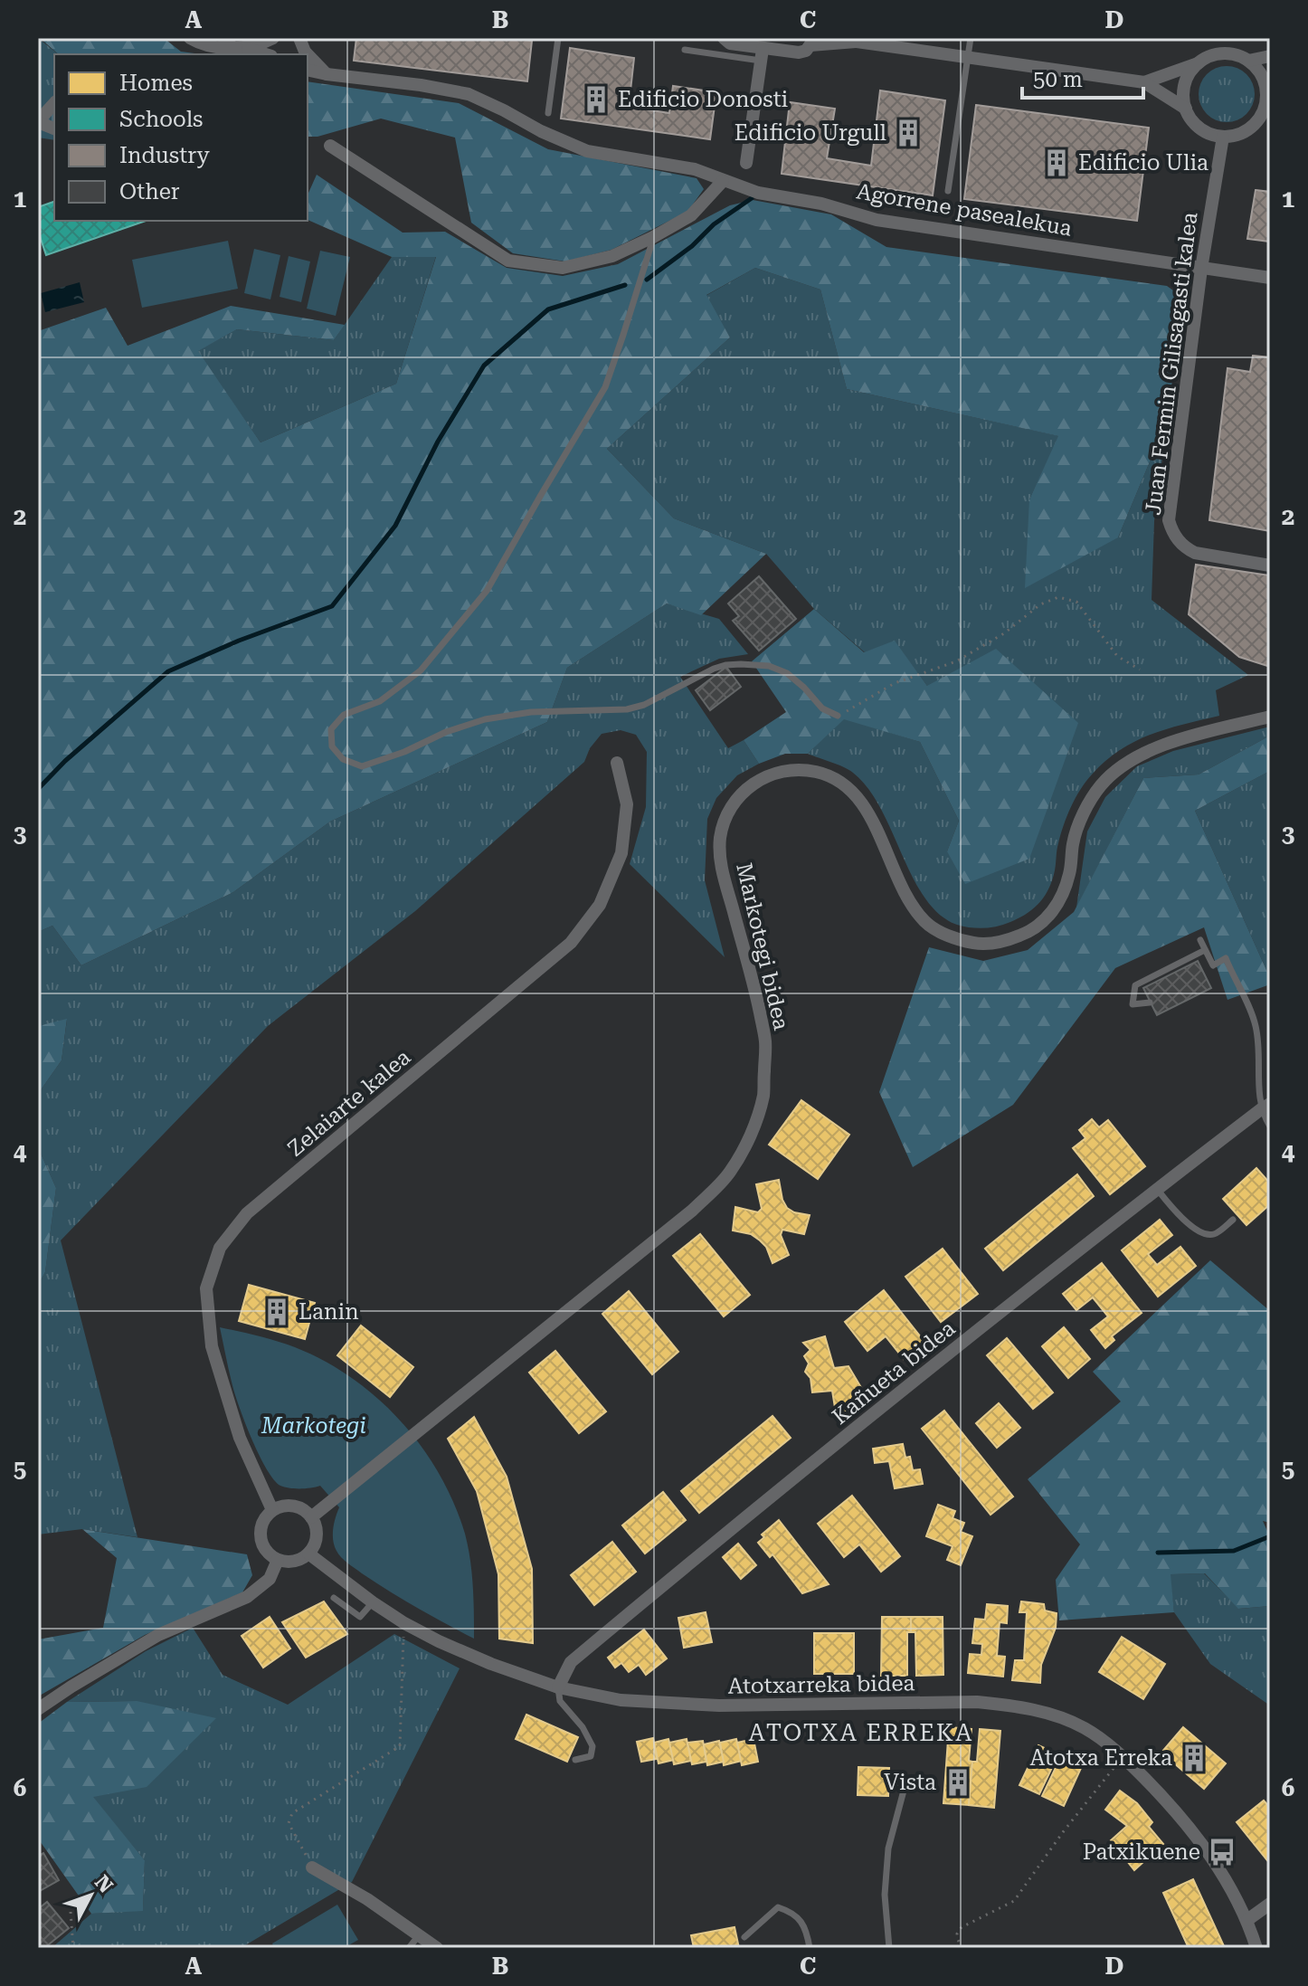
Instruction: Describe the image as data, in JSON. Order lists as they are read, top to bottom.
{
  "streets": {
    "street": [
      "Agorrene pasealekua",
      "Juan Fermin Gilisagasti kalea",
      "Markotegi bidea",
      "Zelaiarte kalea",
      "Kañueta bidea",
      "Atotxarreka bidea"
    ]
  },
  "crossings": [
    ["Agorrene pasealekua", "Juan Fermin Gilisagasti kalea"],
    ["Markotegi bidea", "Zelaiarte kalea"],
    ["Markotegi bidea", "Atotxarreka bidea"],
    ["Zelaiarte kalea", "Atotxarreka bidea"],
    ["Kañueta bidea", "Atotxarreka bidea"]
  ],
  "districts": ["ATOTXA ERREKA"],
  "parks": ["Markotegi"],
  "places": {
    "building": [
      "Edificio Donosti",
      "Edificio Urgull",
      "Edificio Ulia",
      "Lanin",
      "Atotxa Erreka",
      "Vista"
    ],
    "bus stop": ["Patxikuene"]
  },
  "legend": [
    "Homes",
    "Schools",
    "Industry",
    "Other"
  ],
  "scale_bar": "50 m",
  "north": "top right",
  "grid": {
    "columns": [
      "A",
      "B",
      "C",
      "D"
    ],
    "rows": [
      "1",
      "2",
      "3",
      "4",
      "5",
      "6"
    ]
  }
}
